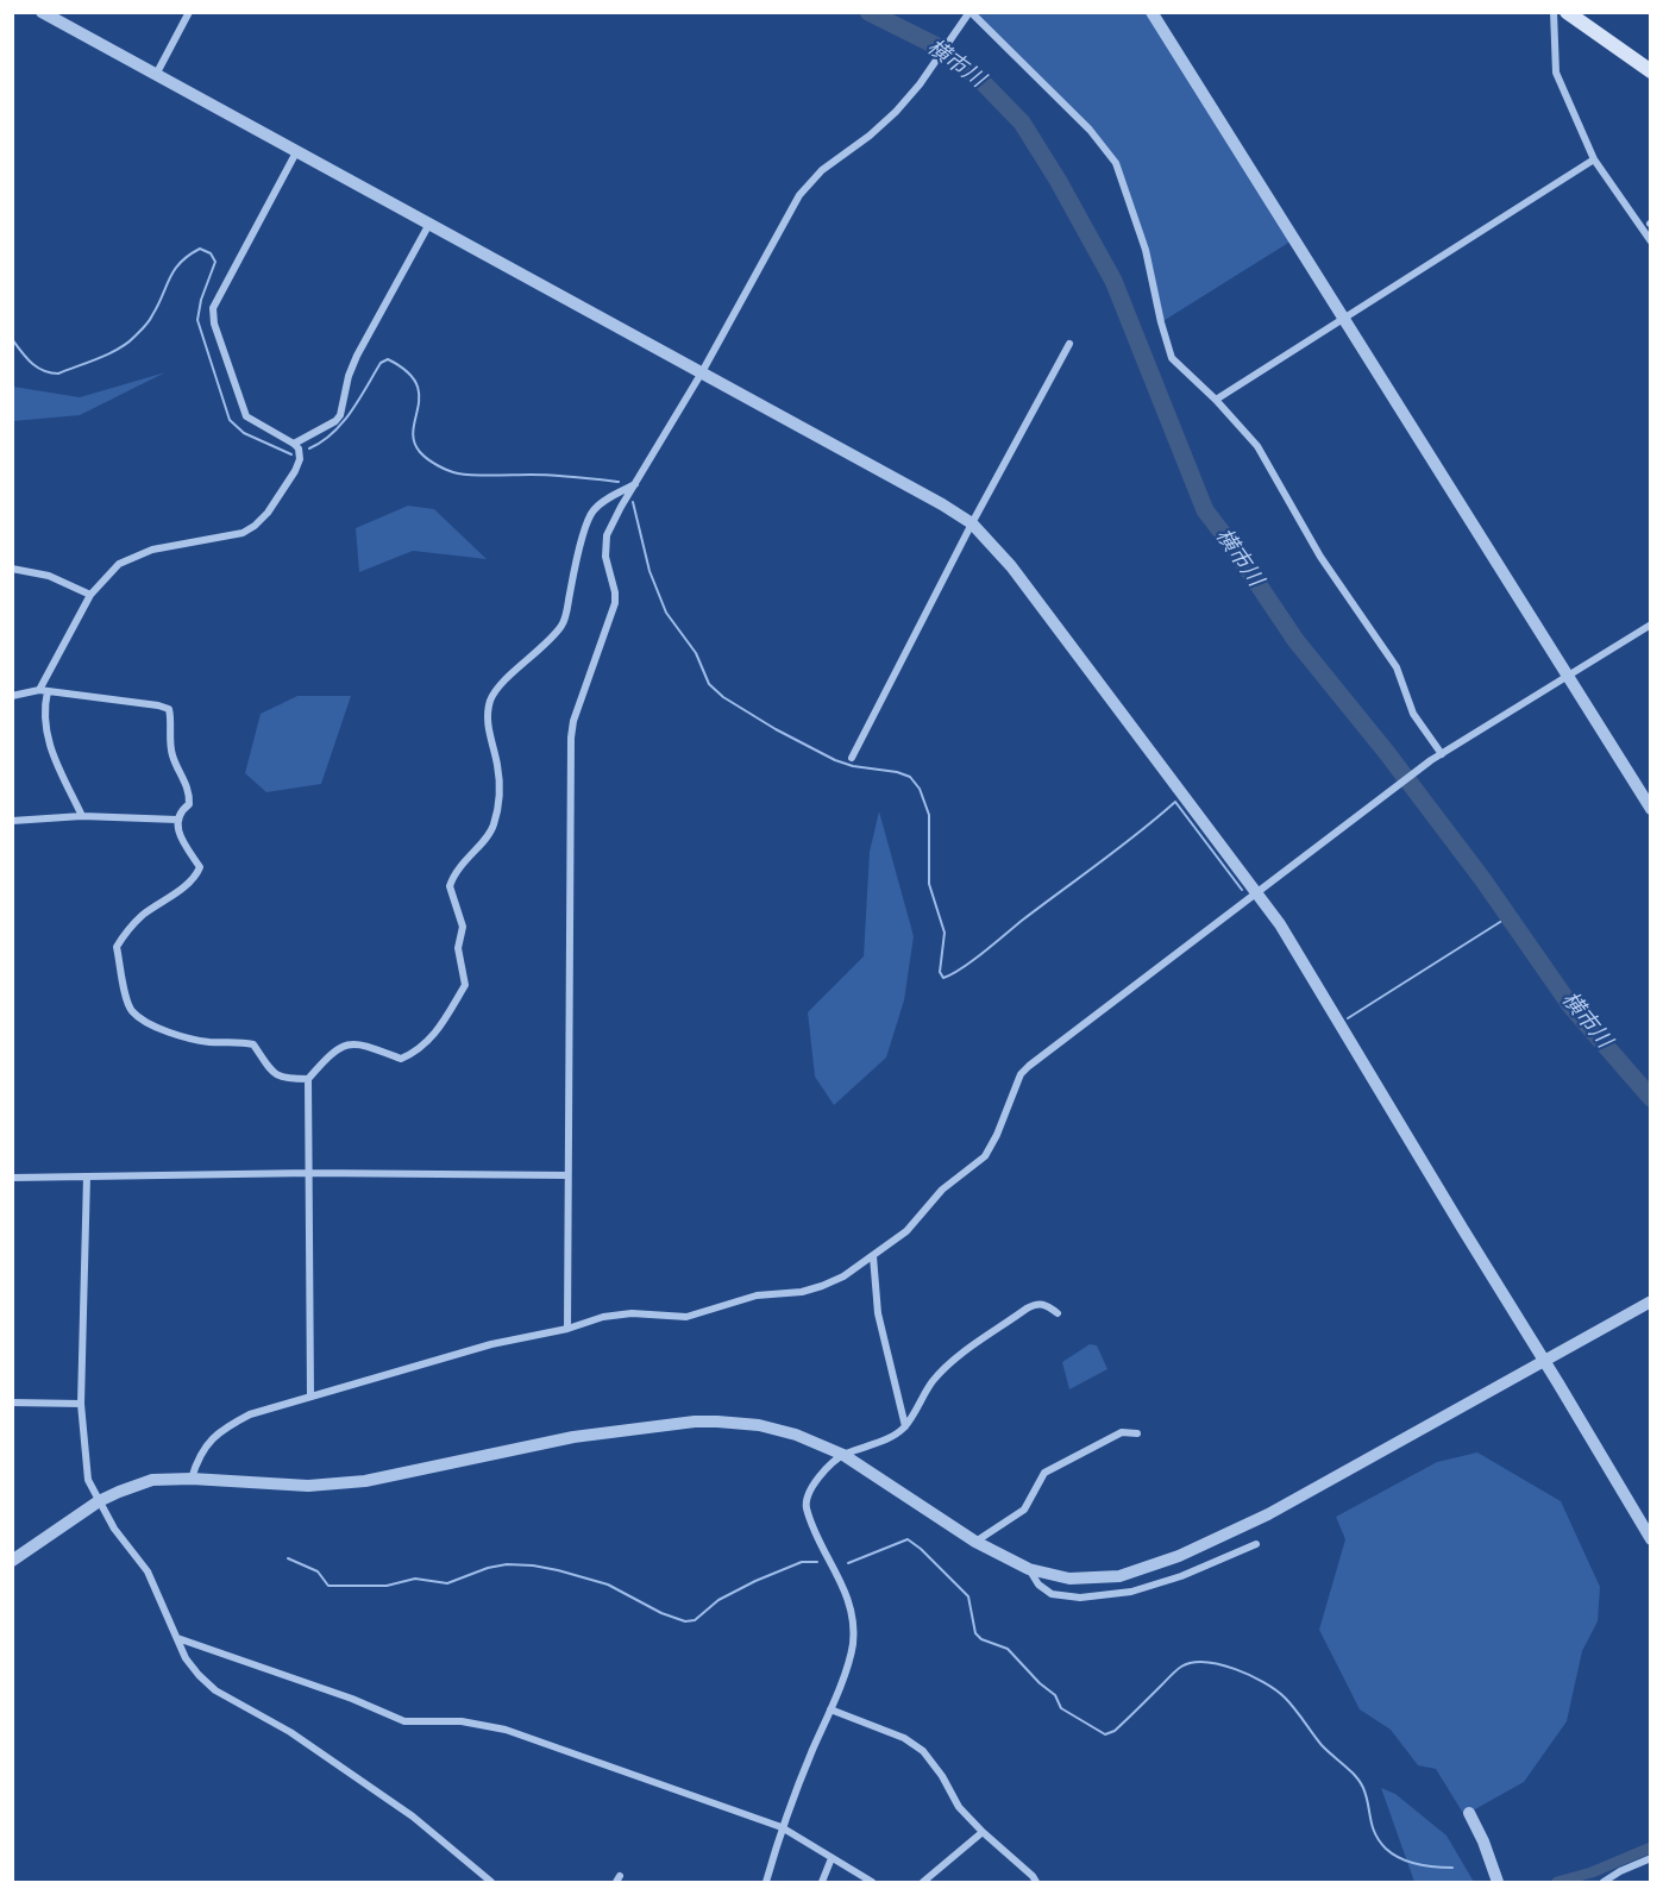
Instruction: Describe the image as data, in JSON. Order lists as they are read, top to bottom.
{
  "water": ["横市川"]
}
